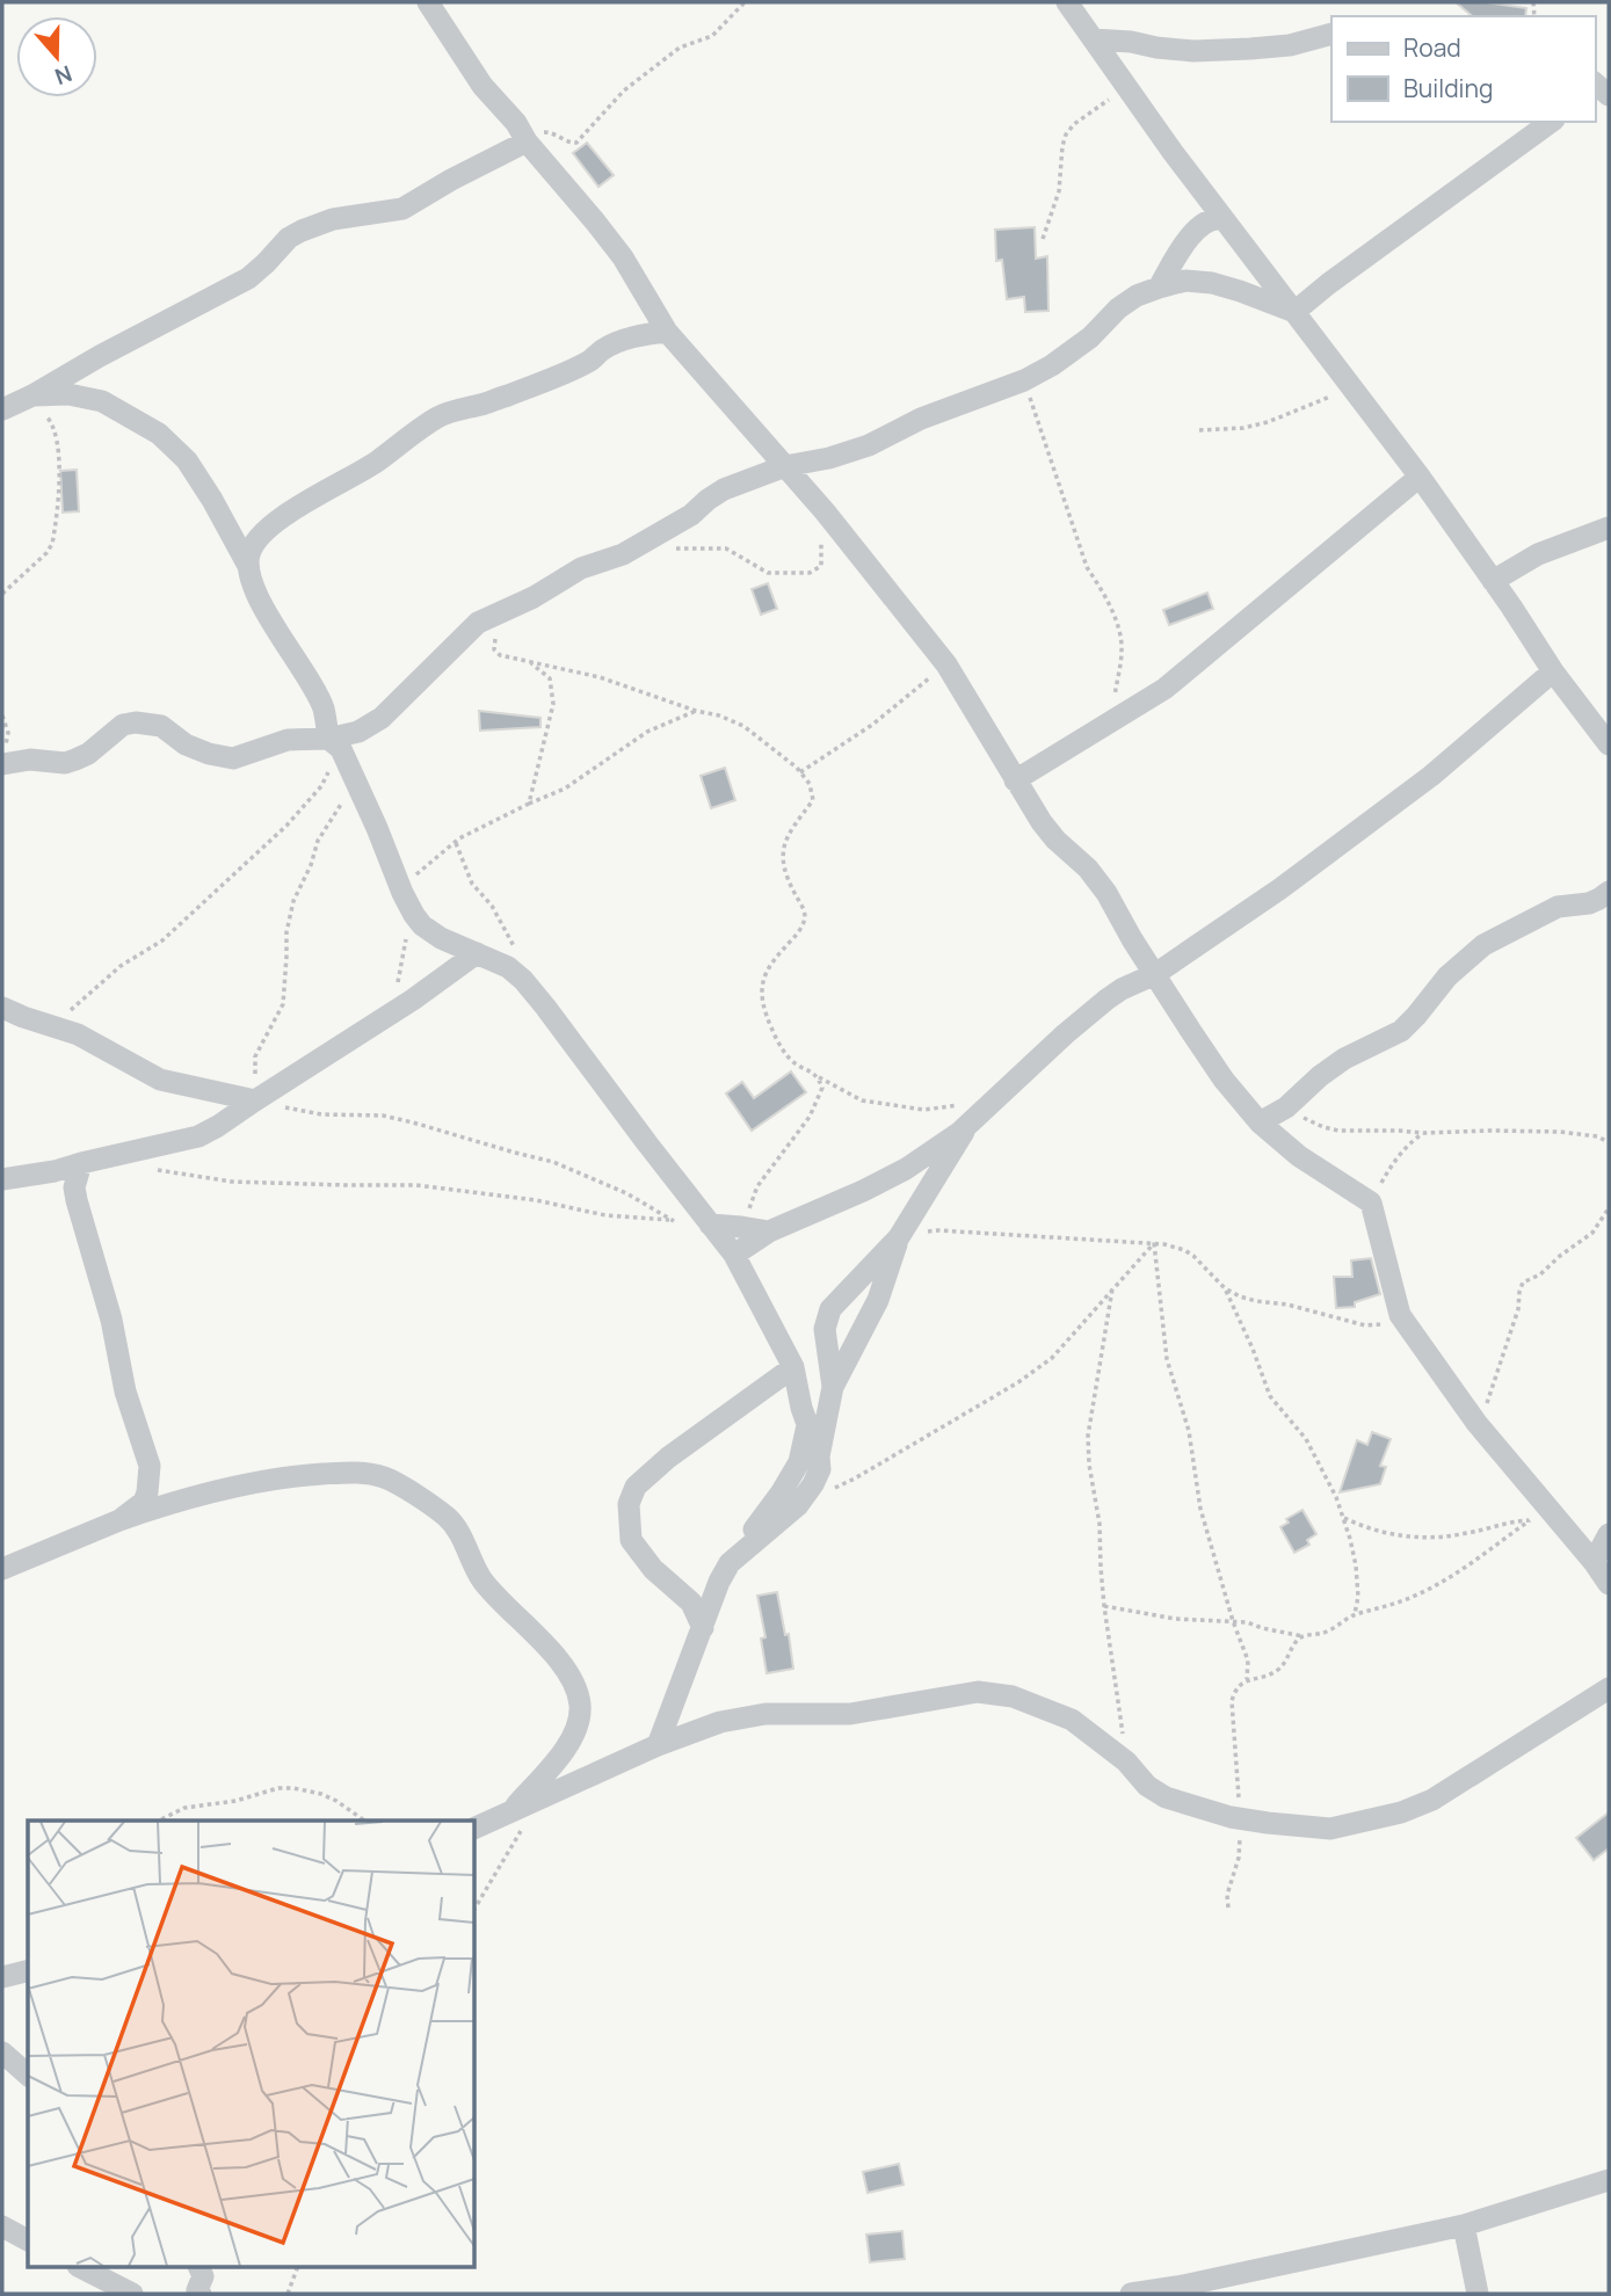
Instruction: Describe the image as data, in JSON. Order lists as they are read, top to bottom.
{
  "legend": ["Road", "Building"],
  "north": "bottom"
}
